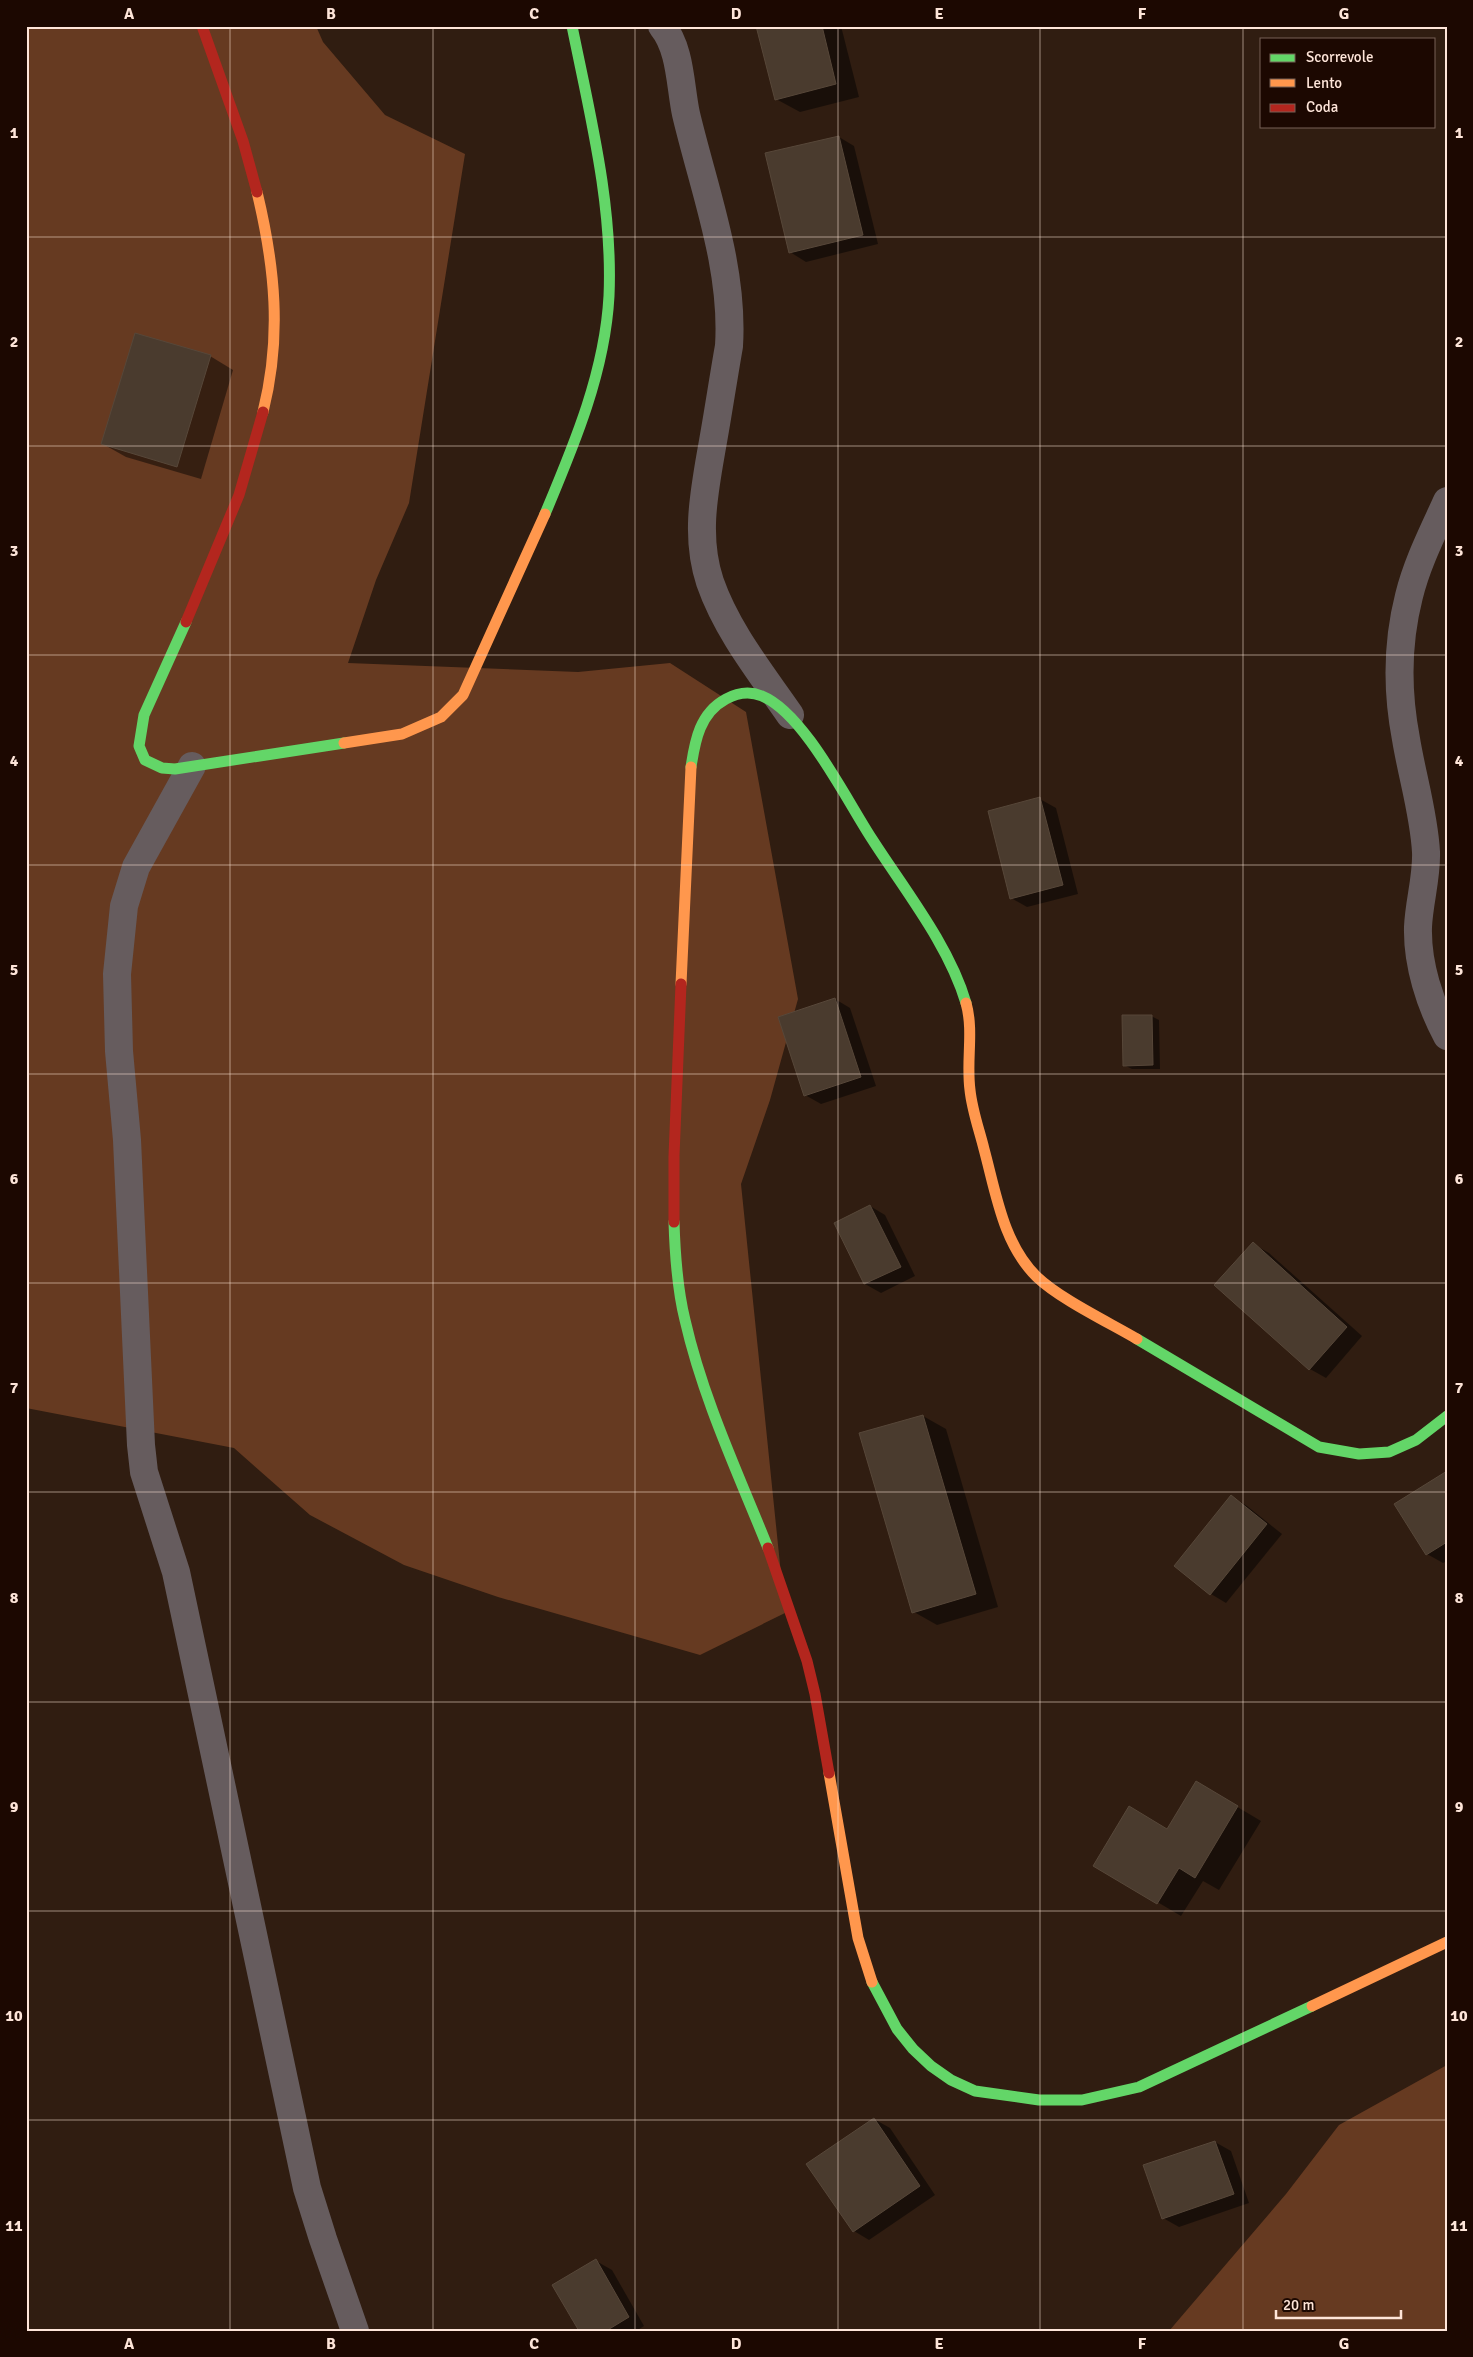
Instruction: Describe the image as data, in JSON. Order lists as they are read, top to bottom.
{
  "legend": ["Scorrevole", "Lento", "Coda"],
  "scale_bar": "20 m",
  "grid": {
    "columns": [
      "A",
      "B",
      "C",
      "D",
      "E",
      "F",
      "G"
    ],
    "rows": [
      "1",
      "2",
      "3",
      "4",
      "5",
      "6",
      "7",
      "8",
      "9",
      "10",
      "11"
    ]
  }
}
